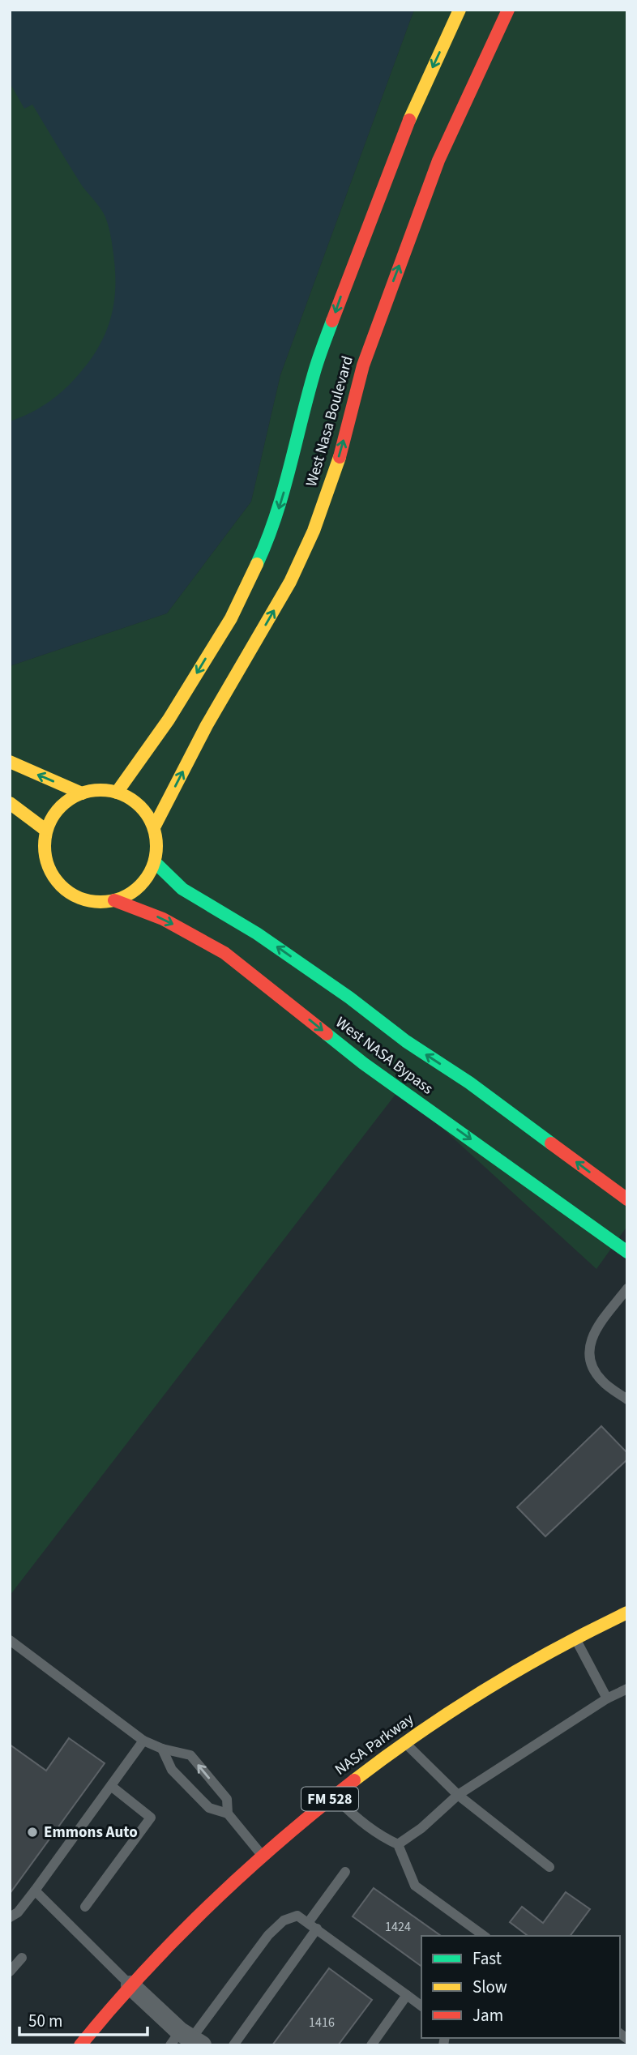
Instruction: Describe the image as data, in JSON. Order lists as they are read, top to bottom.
{
  "streets": {
    "street": [
      "West Nasa Boulevard",
      "West NASA Bypass",
      "NASA Parkway",
      "FM 528"
    ]
  },
  "crossings": [
    ["West Nasa Boulevard", "West NASA Bypass"]
  ],
  "places": ["Emmons Auto"],
  "house_numbers": ["1424", "1416"],
  "legend": ["Fast", "Slow", "Jam"],
  "scale_bar": "50 m"
}
